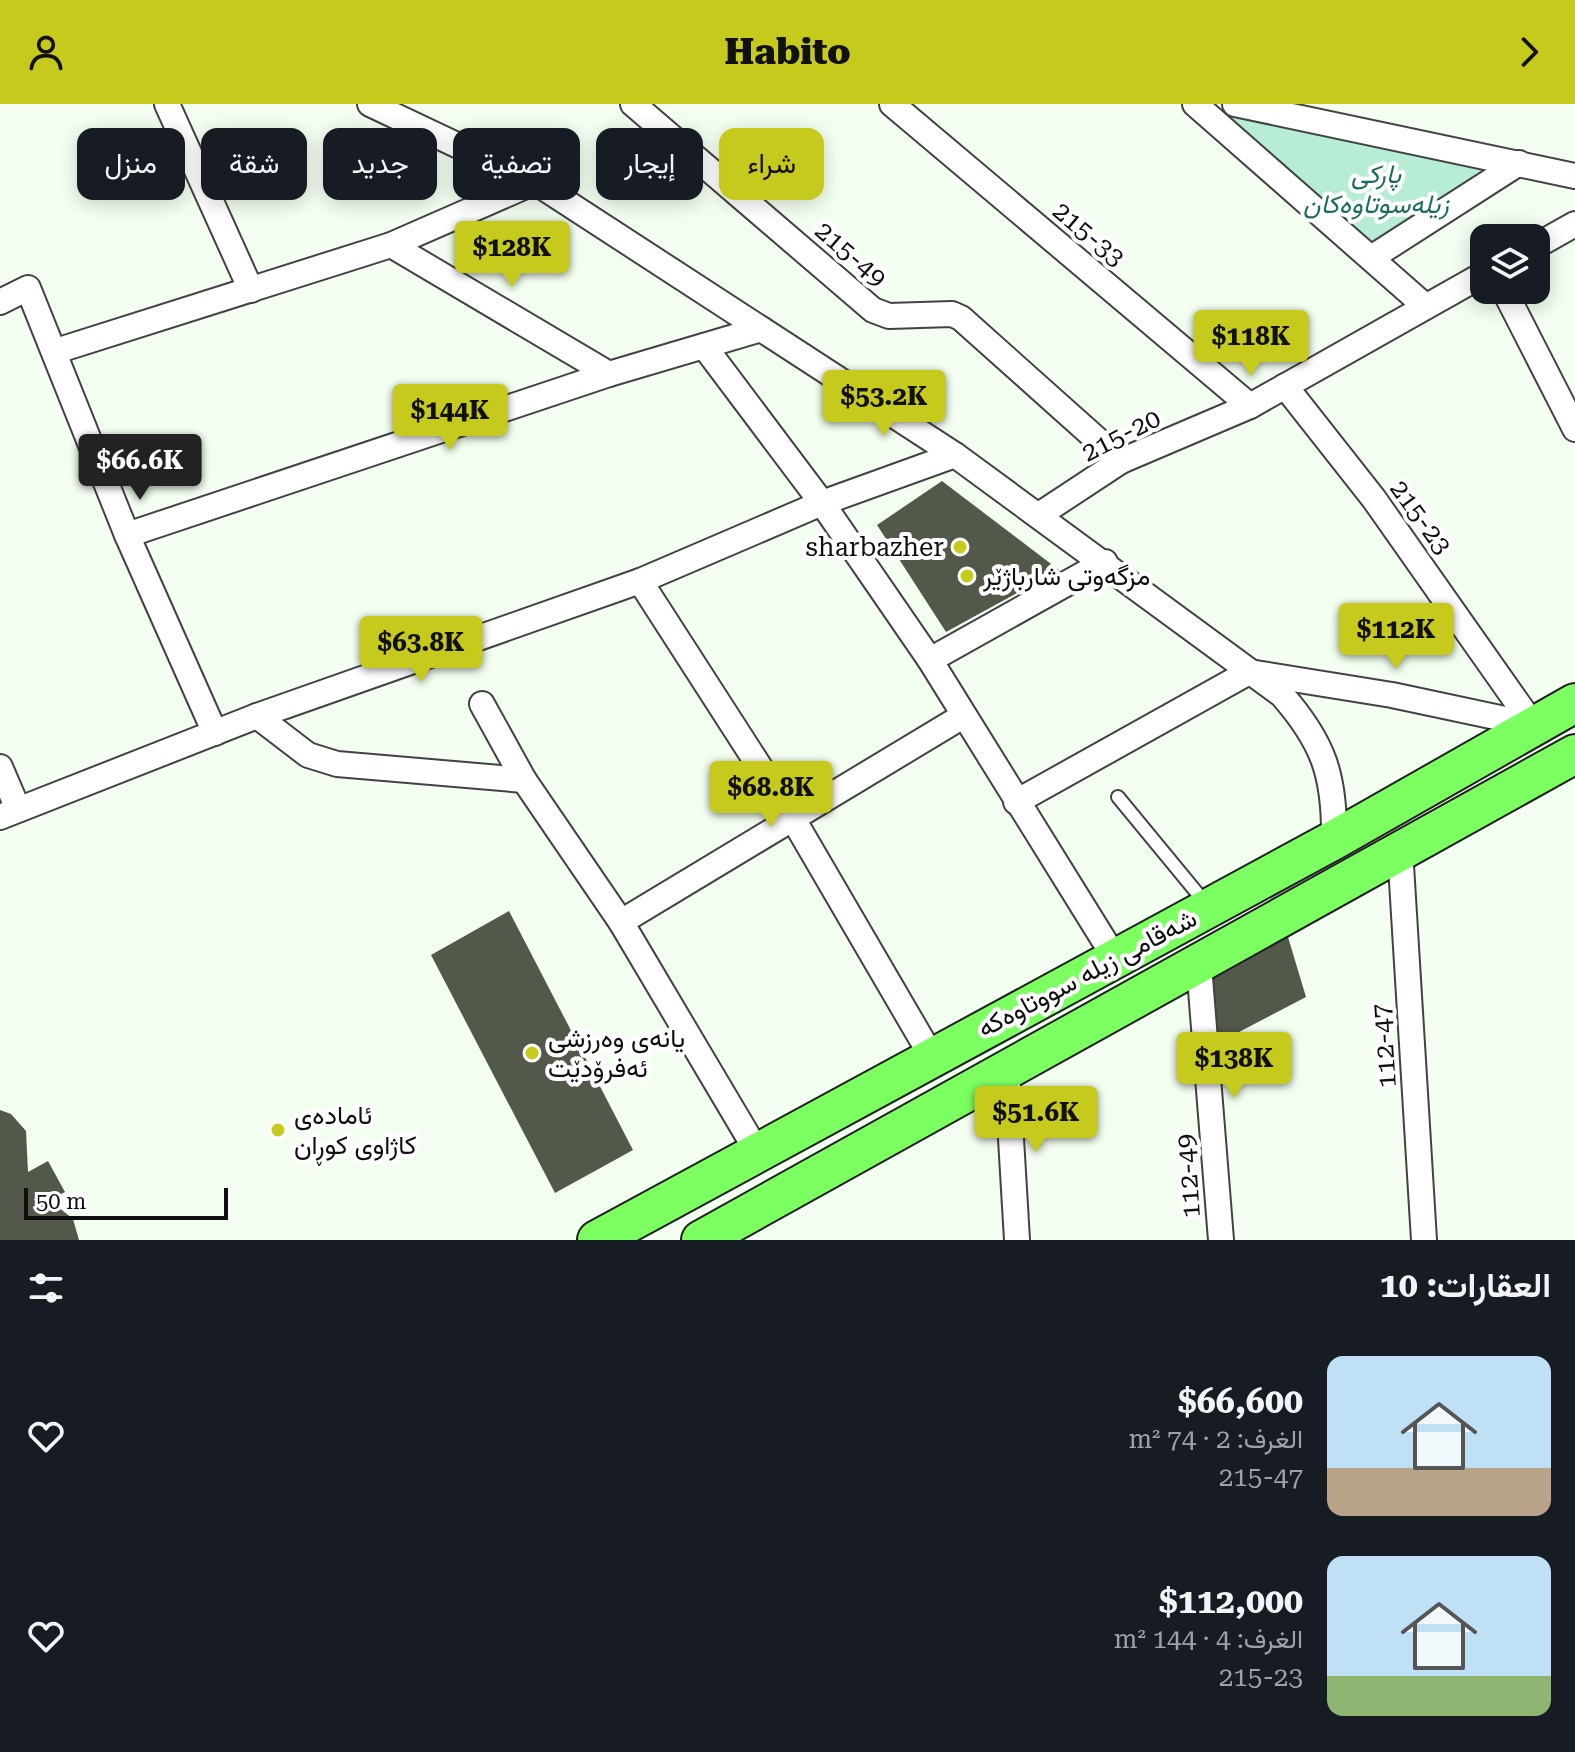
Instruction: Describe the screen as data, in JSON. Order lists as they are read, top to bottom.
{
  "streets": {
    "main road": ["شەقامی زیلە سووتاوەکە"],
    "street": [
      "215-33",
      "215-49",
      "215-20",
      "215-23",
      "112-47",
      "112-49"
    ]
  },
  "crossings": [
    ["215-33", "215-20"],
    ["215-49", "215-20"],
    ["215-20", "215-23"],
    ["215-23", "شەقامی زیلە سووتاوەکە"],
    ["شەقامی زیلە سووتاوەکە", "112-47"],
    ["شەقامی زیلە سووتاوەکە", "112-49"]
  ],
  "parks": ["پارکی زیلەسوتاوەکان"],
  "places": [
    "sharbazher",
    "مزگەوتی شارباژێر",
    "یانەی وەرزشی ئەفرۆدێت",
    "ئامادەی کاژاوی کوڕان"
  ],
  "scale_bar": "50 m",
  "page": {
    "header": "Habito",
    "chip": [
      "شراء",
      "إيجار",
      "تصفية",
      "جديد",
      "شقة",
      "منزل"
    ],
    "price": [
      "$128K",
      "$118K",
      "$53.2K",
      "$144K",
      "$66.6K",
      "$112K",
      "$63.8K",
      "$68.8K",
      "$138K",
      "$51.6K"
    ],
    "scale": "50 m",
    "heading": "العقارات: 10",
    "list": [
      {
        "name": "$66,600",
        "note": "الغرف: 2 · 74 m² · 215-47"
      },
      {
        "name": "$112,000",
        "note": "الغرف: 4 · 144 m² · 215-23"
      }
    ]
  }
}
